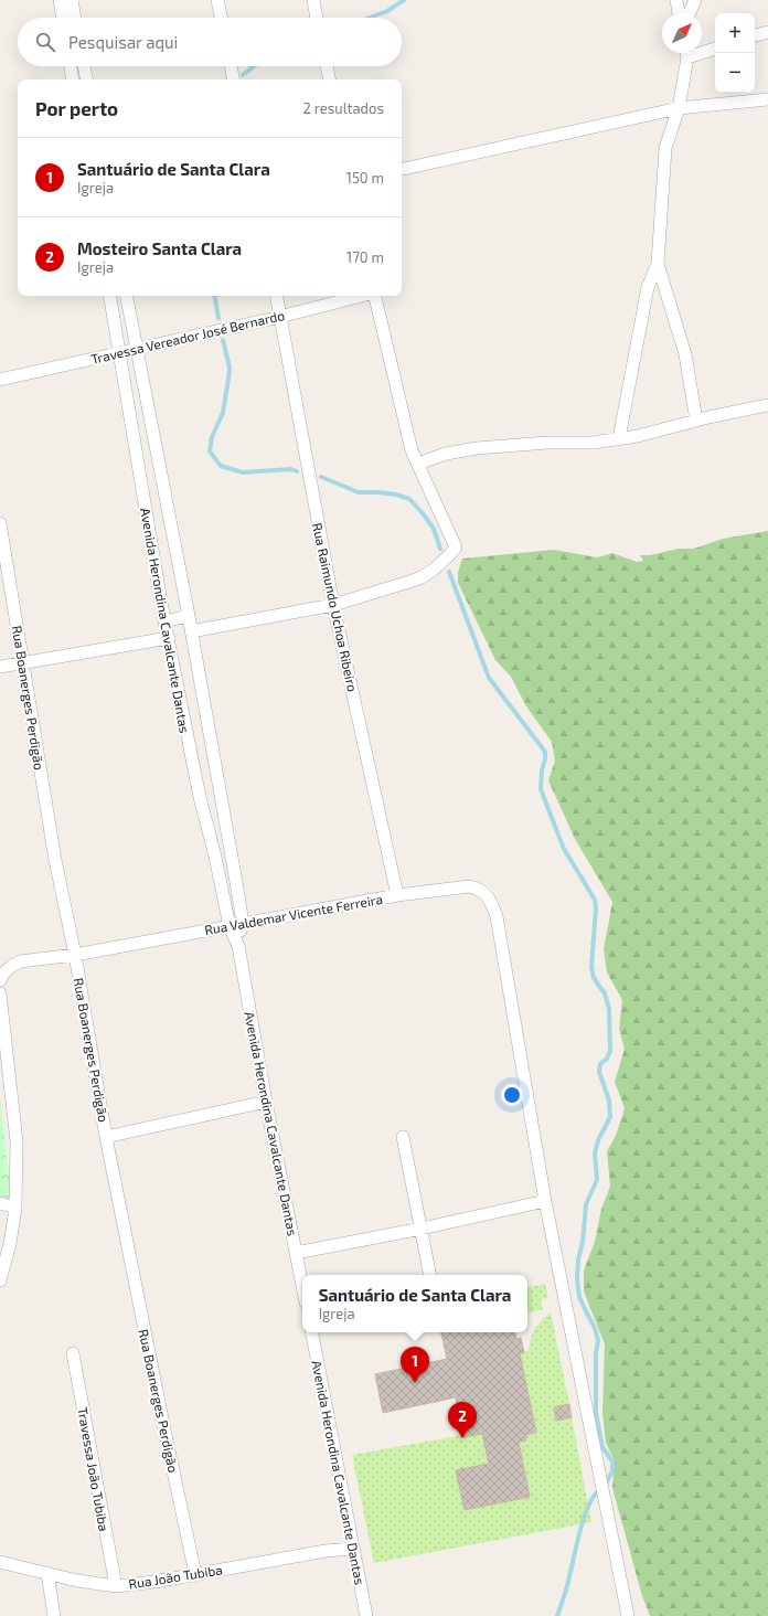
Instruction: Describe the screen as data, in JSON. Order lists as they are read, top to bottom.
{
  "streets": {
    "street": [
      "Travessa Vereador José Bernardo",
      "Rua Raimundo Uchoa Ribeiro",
      "Avenida Herondina Cavalcante Dantas",
      "Rua Boanerges Perdigão",
      "Rua Valdemar Vicente Ferreira",
      "Travessa João Tubiba",
      "Rua João Tubiba"
    ]
  },
  "crossings": [
    ["Travessa Vereador José Bernardo", "Rua Raimundo Uchoa Ribeiro"],
    ["Travessa Vereador José Bernardo", "Avenida Herondina Cavalcante Dantas"],
    ["Rua Raimundo Uchoa Ribeiro", "Rua Valdemar Vicente Ferreira"],
    ["Avenida Herondina Cavalcante Dantas", "Rua Valdemar Vicente Ferreira"],
    ["Avenida Herondina Cavalcante Dantas", "Rua João Tubiba"],
    ["Rua Boanerges Perdigão", "Rua Valdemar Vicente Ferreira"],
    ["Rua Boanerges Perdigão", "Rua João Tubiba"],
    ["Travessa João Tubiba", "Rua João Tubiba"]
  ],
  "north": "top right",
  "page": {
    "map_buttons": ["+", "−"],
    "search": "Pesquisar aqui",
    "heading": ["Por perto", "2 resultados"],
    "list": [
      {
        "mark": "1",
        "name": "Santuário de Santa Clara",
        "note": "Igreja",
        "value": "150 m"
      },
      {
        "mark": "2",
        "name": "Mosteiro Santa Clara",
        "note": "Igreja",
        "value": "170 m"
      }
    ],
    "popup": ["Santuário de Santa Clara", "Igreja"],
    "pins": ["1", "2"]
  }
}
